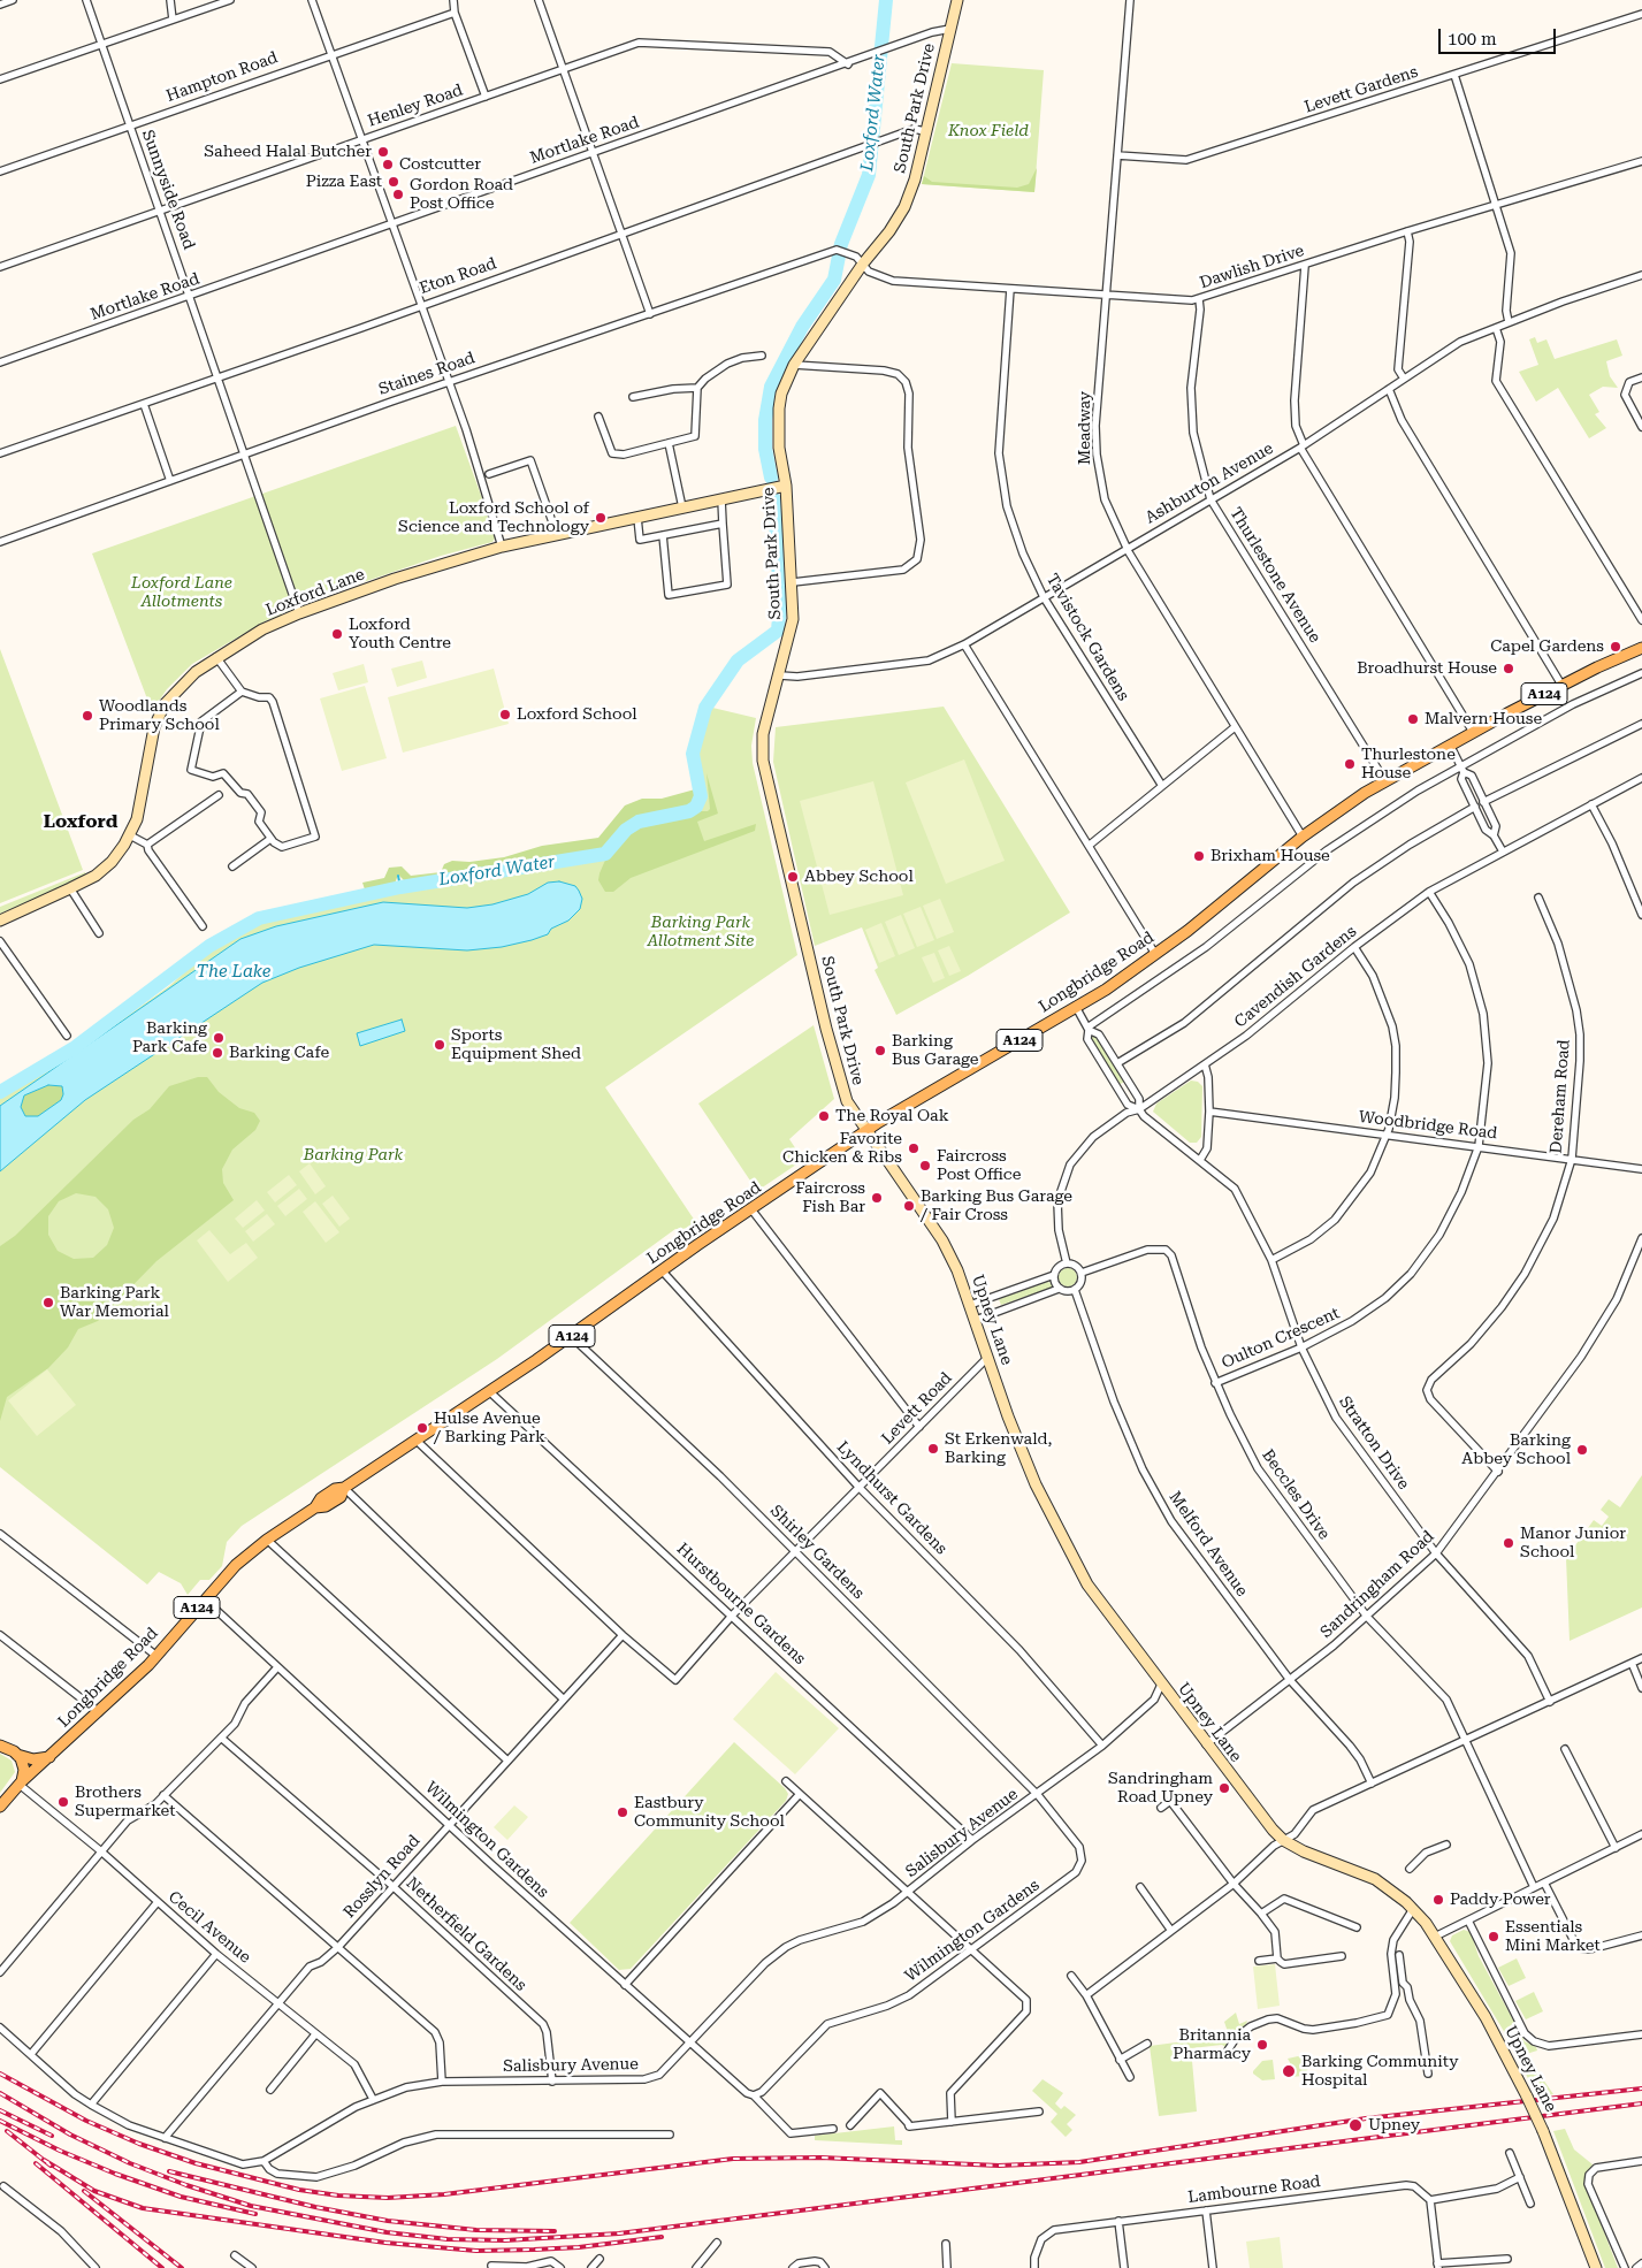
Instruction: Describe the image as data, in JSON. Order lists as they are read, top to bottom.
{
  "streets": {
    "main road": ["A124", "Longbridge Road"],
    "street": [
      "Hampton Road",
      "Levett Gardens",
      "Henley Road",
      "South Park Drive",
      "Mortlake Road",
      "Sunnyside Road",
      "Dawlish Drive",
      "Eton Road",
      "Staines Road",
      "Meadway",
      "Ashburton Avenue",
      "Thurlestone Avenue",
      "Loxford Lane",
      "Tavistock Gardens",
      "Cavendish Gardens",
      "Dereham Road",
      "Woodbridge Road",
      "Upney Lane",
      "Oulton Crescent",
      "Levett Road",
      "Stratton Drive",
      "Beccles Drive",
      "Lyndhurst Gardens",
      "Melford Avenue",
      "Shirley Gardens",
      "Sandringham Road",
      "Hurstbourne Gardens",
      "Salisbury Avenue",
      "Wilmington Gardens",
      "Rosslyn Road",
      "Cecil Avenue",
      "Netherfield Gardens",
      "Lambourne Road"
    ]
  },
  "crossings": [
    ["Hampton Road", "Sunnyside Road"],
    ["Levett Gardens", "Meadway"],
    ["Henley Road", "Mortlake Road"],
    ["Henley Road", "Sunnyside Road"],
    ["South Park Drive", "Mortlake Road"],
    ["South Park Drive", "Dawlish Drive"],
    ["South Park Drive", "Eton Road"],
    ["South Park Drive", "Staines Road"],
    ["South Park Drive", "Ashburton Avenue"],
    ["South Park Drive", "Loxford Lane"],
    ["South Park Drive", "Longbridge Road"],
    ["South Park Drive", "Upney Lane"],
    ["Mortlake Road", "Sunnyside Road"],
    ["Sunnyside Road", "Eton Road"],
    ["Sunnyside Road", "Staines Road"],
    ["Sunnyside Road", "Loxford Lane"],
    ["Dawlish Drive", "Staines Road"],
    ["Dawlish Drive", "Meadway"],
    ["Dawlish Drive", "Thurlestone Avenue"],
    ["Dawlish Drive", "Tavistock Gardens"],
    ["Meadway", "Ashburton Avenue"],
    ["Meadway", "Longbridge Road"],
    ["Ashburton Avenue", "Thurlestone Avenue"],
    ["Ashburton Avenue", "Tavistock Gardens"],
    ["Thurlestone Avenue", "Longbridge Road"],
    ["Longbridge Road", "Upney Lane"],
    ["Longbridge Road", "Stratton Drive"],
    ["Longbridge Road", "Lyndhurst Gardens"],
    ["Longbridge Road", "Shirley Gardens"],
    ["Longbridge Road", "Hurstbourne Gardens"],
    ["Longbridge Road", "Wilmington Gardens"],
    ["Longbridge Road", "Cecil Avenue"],
    ["Cavendish Gardens", "Oulton Crescent"],
    ["Cavendish Gardens", "Stratton Drive"],
    ["Cavendish Gardens", "Beccles Drive"],
    ["Cavendish Gardens", "Melford Avenue"],
    ["Dereham Road", "Woodbridge Road"],
    ["Dereham Road", "Sandringham Road"],
    ["Woodbridge Road", "Oulton Crescent"],
    ["Upney Lane", "Levett Road"],
    ["Upney Lane", "Sandringham Road"],
    ["Upney Lane", "Salisbury Avenue"],
    ["Oulton Crescent", "Stratton Drive"],
    ["Oulton Crescent", "Beccles Drive"],
    ["Levett Road", "Lyndhurst Gardens"],
    ["Levett Road", "Shirley Gardens"],
    ["Levett Road", "Hurstbourne Gardens"],
    ["Levett Road", "Rosslyn Road"],
    ["Stratton Drive", "Sandringham Road"],
    ["Beccles Drive", "Melford Avenue"],
    ["Beccles Drive", "Sandringham Road"],
    ["Lyndhurst Gardens", "Salisbury Avenue"],
    ["Melford Avenue", "Sandringham Road"],
    ["Shirley Gardens", "Salisbury Avenue"],
    ["Shirley Gardens", "Wilmington Gardens"],
    ["Hurstbourne Gardens", "Salisbury Avenue"],
    ["Salisbury Avenue", "Wilmington Gardens"],
    ["Salisbury Avenue", "Rosslyn Road"],
    ["Salisbury Avenue", "Cecil Avenue"],
    ["Salisbury Avenue", "Netherfield Gardens"],
    ["Wilmington Gardens", "Rosslyn Road"],
    ["Rosslyn Road", "Cecil Avenue"],
    ["Rosslyn Road", "Netherfield Gardens"]
  ],
  "districts": ["Loxford"],
  "water": ["Loxford Water", "The Lake"],
  "parks": [
    "Knox Field",
    "Loxford Lane Allotments",
    "Barking Park Allotment Site",
    "Barking Park"
  ],
  "places": [
    "Saheed Halal Butcher",
    "Costcutter",
    "Pizza East",
    "Gordon Road Post Office",
    "Loxford School of Science and Technology",
    "Loxford Youth Centre",
    "Capel Gardens",
    "Broadhurst House",
    "Loxford School",
    "Woodlands Primary School",
    "Malvern House",
    "Thurlestone House",
    "Brixham House",
    "Abbey School",
    "Barking Park Cafe",
    "Sports Equipment Shed",
    "Barking Bus Garage",
    "Barking Cafe",
    "The Royal Oak",
    "Favorite Chicken & Ribs",
    "Faircross Post Office",
    "Faircross Fish Bar",
    "Barking Bus Garage / Fair Cross",
    "Barking Park War Memorial",
    "Hulse Avenue / Barking Park",
    "St Erkenwald, Barking",
    "Barking Abbey School",
    "Manor Junior School",
    "Sandringham Road Upney",
    "Brothers Supermarket",
    "Eastbury Community School",
    "Paddy Power",
    "Essentials Mini Market",
    "Britannia Pharmacy",
    "Barking Community Hospital",
    "Upney"
  ],
  "scale_bar": "100 m"
}
